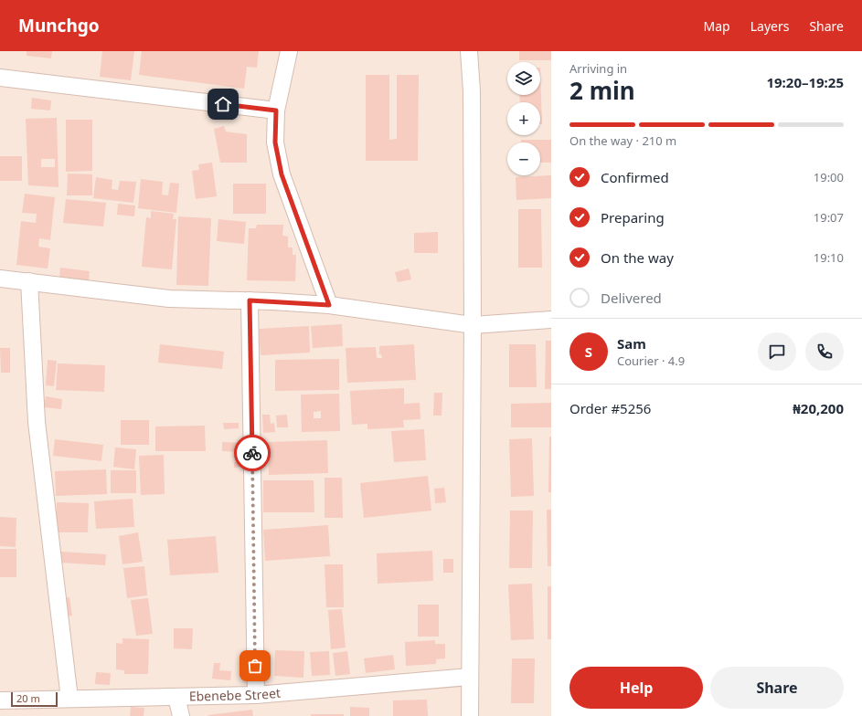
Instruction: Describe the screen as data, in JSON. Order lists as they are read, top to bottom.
{
  "streets": {
    "street": ["Ebenebe Street"]
  },
  "scale_bar": "20 m",
  "page": {
    "header": "Munchgo",
    "nav": ["Map", "Layers", "Share"],
    "heading": ["2 min", "Arriving in", "19:20–19:25"],
    "panel": [
      "Sam",
      "Courier · 4.9",
      "Order #5256",
      "₦20,200"
    ],
    "map_buttons": ["+", "−"],
    "bar": "On the way · 210 m",
    "list": [
      ["Confirmed", "19:00"],
      ["Preparing", "19:07"],
      ["On the way", "19:10"],
      "Delivered"
    ],
    "round": "S",
    "buttons": ["Help", "Share"],
    "scale": "20 m"
  }
}
